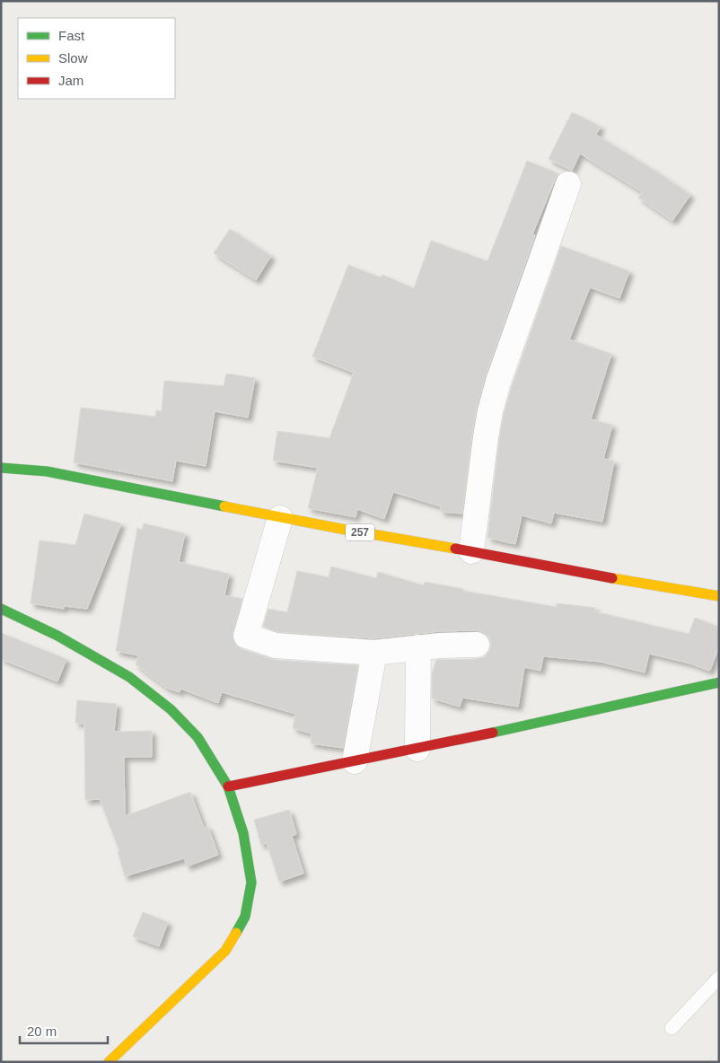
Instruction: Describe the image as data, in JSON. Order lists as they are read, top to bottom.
{
  "streets": {
    "street": ["257"]
  },
  "legend": ["Fast", "Slow", "Jam"],
  "scale_bar": "20 m"
}
